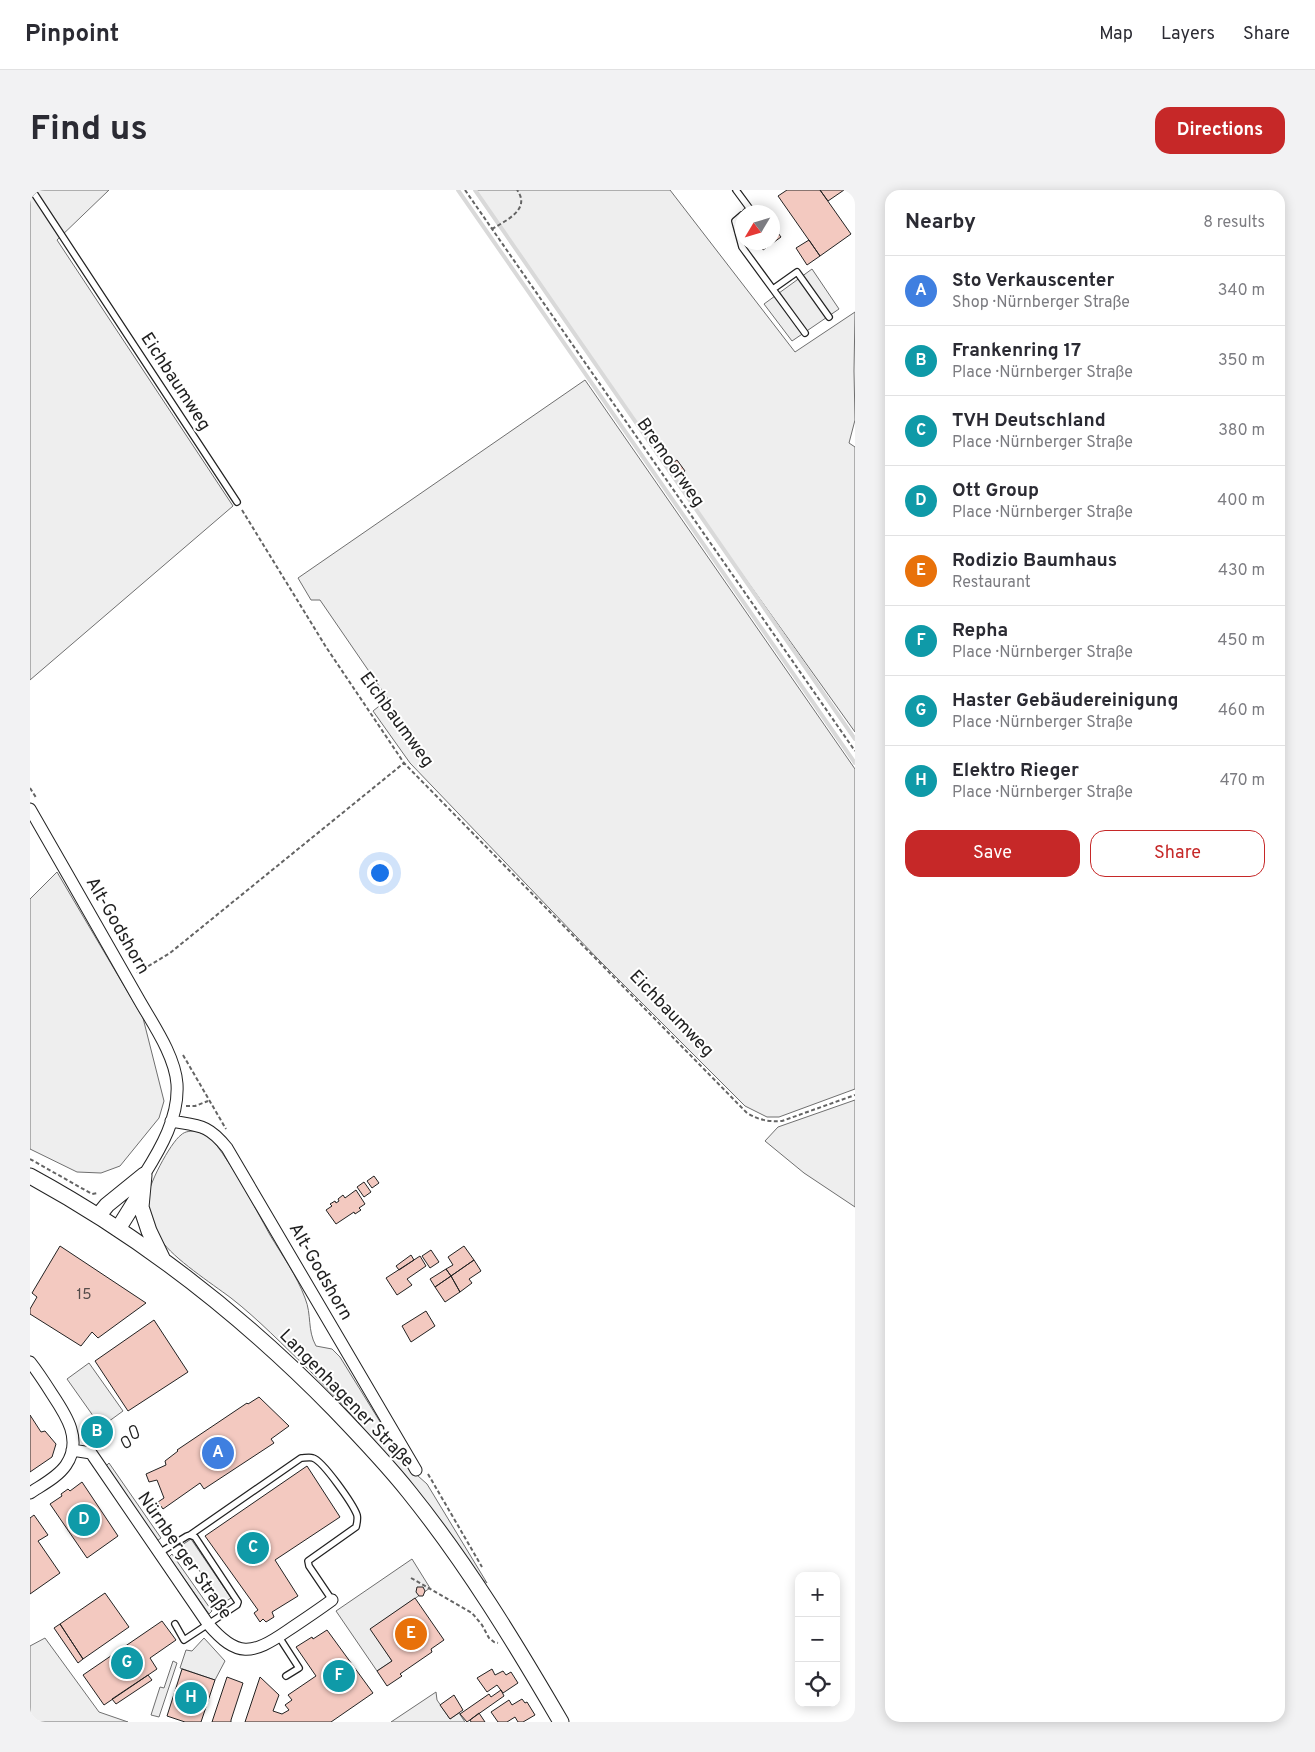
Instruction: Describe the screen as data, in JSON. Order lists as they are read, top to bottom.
{
  "streets": {
    "main road": ["Langenhagener Straße"],
    "street": ["Alt-Godshorn", "Nürnberger Straße"],
    "lane": ["Eichbaumweg"],
    "path": ["Bremoorweg"]
  },
  "house_numbers": ["15"],
  "north": "bottom left",
  "page": {
    "header": "Pinpoint",
    "nav": ["Map", "Layers", "Share"],
    "buttons": [
      "Directions",
      ["Save", "Share"]
    ],
    "title": "Find us",
    "heading": ["Nearby", "8 results"],
    "list": [
      {
        "mark": "A",
        "name": "Sto Verkauscenter",
        "note": "Shop · Nürnberger Straße",
        "value": "340 m"
      },
      {
        "mark": "B",
        "name": "Frankenring 17",
        "note": "Place · Nürnberger Straße",
        "value": "350 m"
      },
      {
        "mark": "C",
        "name": "TVH Deutschland",
        "note": "Place · Nürnberger Straße",
        "value": "380 m"
      },
      {
        "mark": "D",
        "name": "Ott Group",
        "note": "Place · Nürnberger Straße",
        "value": "400 m"
      },
      {
        "mark": "E",
        "name": "Rodizio Baumhaus",
        "note": "Restaurant",
        "value": "430 m"
      },
      {
        "mark": "F",
        "name": "Repha",
        "note": "Place · Nürnberger Straße",
        "value": "450 m"
      },
      {
        "mark": "G",
        "name": "Haster Gebäudereinigung",
        "note": "Place · Nürnberger Straße",
        "value": "460 m"
      },
      {
        "mark": "H",
        "name": "Elektro Rieger",
        "note": "Place · Nürnberger Straße",
        "value": "470 m"
      }
    ],
    "pins": [
      "B",
      "A",
      "D",
      "C",
      "E",
      "G",
      "F",
      "H"
    ],
    "map_buttons": ["+", "−"]
  }
}
